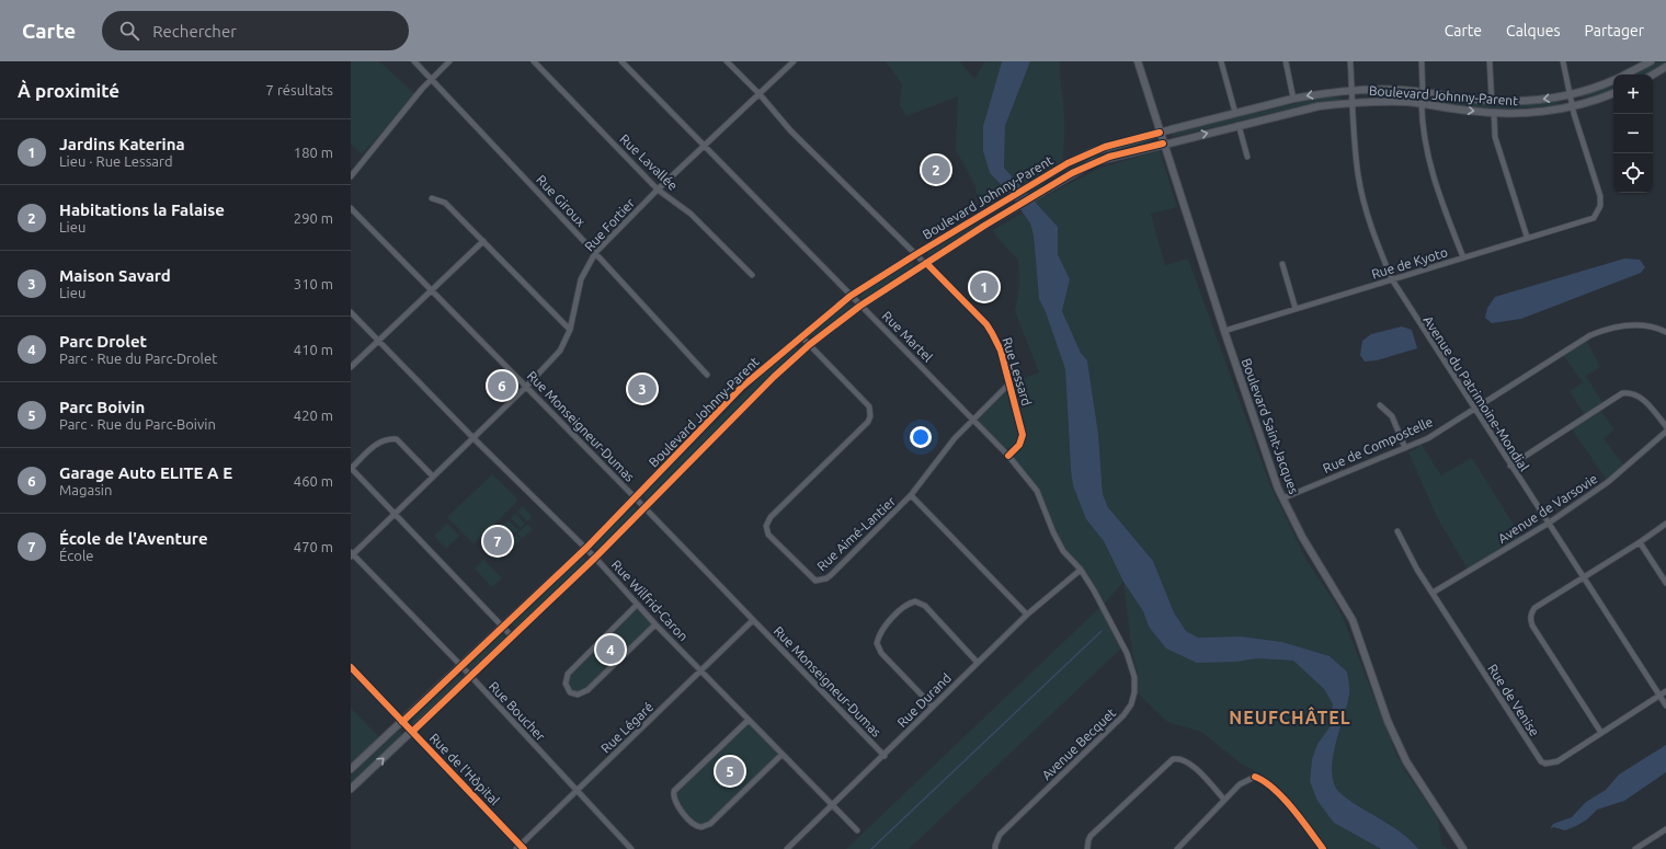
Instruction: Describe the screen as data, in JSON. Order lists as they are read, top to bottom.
{
  "streets": {
    "street": [
      "Boulevard Johnny-Parent",
      "Rue Lavallée",
      "Rue Giroux",
      "Rue Fortier",
      "Rue de Kyoto",
      "Rue Martel",
      "Rue Lessard",
      "Avenue du Patrimoine-Mondial",
      "Rue Monseigneur-Dumas",
      "Boulevard Saint-Jacques",
      "Rue de Compostelle",
      "Avenue de Varsovie",
      "Rue Aimé-Lantier",
      "Rue Wilfrid-Caron",
      "Rue Durand",
      "Rue de Venise",
      "Rue Boucher",
      "Rue Légaré",
      "Avenue Becquet",
      "Rue de l'Hôpital"
    ]
  },
  "crossings": [
    ["Boulevard Johnny-Parent", "Rue de Kyoto"],
    ["Boulevard Johnny-Parent", "Rue Martel"],
    ["Boulevard Johnny-Parent", "Rue Lessard"],
    ["Boulevard Johnny-Parent", "Avenue du Patrimoine-Mondial"],
    ["Boulevard Johnny-Parent", "Rue Monseigneur-Dumas"],
    ["Boulevard Johnny-Parent", "Boulevard Saint-Jacques"],
    ["Boulevard Johnny-Parent", "Rue Aimé-Lantier"],
    ["Boulevard Johnny-Parent", "Rue Wilfrid-Caron"],
    ["Boulevard Johnny-Parent", "Rue Boucher"],
    ["Boulevard Johnny-Parent", "Rue de l'Hôpital"],
    ["Rue Lavallée", "Rue Fortier"],
    ["Rue Giroux", "Rue Fortier"],
    ["Rue Fortier", "Rue Martel"],
    ["Rue Fortier", "Rue Lessard"],
    ["Rue Fortier", "Rue Monseigneur-Dumas"],
    ["Rue Fortier", "Rue Wilfrid-Caron"],
    ["Rue Fortier", "Rue Boucher"],
    ["Rue de Kyoto", "Avenue du Patrimoine-Mondial"],
    ["Rue de Kyoto", "Boulevard Saint-Jacques"],
    ["Rue Martel", "Rue Lessard"],
    ["Rue Martel", "Rue Aimé-Lantier"],
    ["Rue Martel", "Rue Durand"],
    ["Rue Martel", "Avenue Becquet"],
    ["Rue Lessard", "Rue Aimé-Lantier"],
    ["Avenue du Patrimoine-Mondial", "Rue de Compostelle"],
    ["Avenue du Patrimoine-Mondial", "Avenue de Varsovie"],
    ["Avenue du Patrimoine-Mondial", "Rue de Venise"],
    ["Rue Monseigneur-Dumas", "Rue Durand"],
    ["Rue Monseigneur-Dumas", "Rue Légaré"],
    ["Boulevard Saint-Jacques", "Rue de Compostelle"],
    ["Avenue de Varsovie", "Rue de Venise"],
    ["Rue Wilfrid-Caron", "Rue Durand"],
    ["Rue Wilfrid-Caron", "Rue Légaré"],
    ["Rue Durand", "Avenue Becquet"],
    ["Rue Boucher", "Rue Légaré"],
    ["Rue Légaré", "Rue de l'Hôpital"]
  ],
  "districts": ["NEUFCHÂTEL"],
  "page": {
    "header": "Carte",
    "search": "Rechercher",
    "nav": ["Carte", "Calques", "Partager"],
    "heading": ["À proximité", "7 résultats"],
    "map_buttons": ["+", "−"],
    "list": [
      {
        "mark": "1",
        "name": "Jardins Katerina",
        "note": "Lieu · Rue Lessard",
        "value": "180 m"
      },
      {
        "mark": "2",
        "name": "Habitations la Falaise",
        "note": "Lieu",
        "value": "290 m"
      },
      {
        "mark": "3",
        "name": "Maison Savard",
        "note": "Lieu",
        "value": "310 m"
      },
      {
        "mark": "4",
        "name": "Parc Drolet",
        "note": "Parc · Rue du Parc-Drolet",
        "value": "410 m"
      },
      {
        "mark": "5",
        "name": "Parc Boivin",
        "note": "Parc · Rue du Parc-Boivin",
        "value": "420 m"
      },
      {
        "mark": "6",
        "name": "Garage Auto ELITE A E",
        "note": "Magasin",
        "value": "460 m"
      },
      {
        "mark": "7",
        "name": "École de l'Aventure",
        "note": "École",
        "value": "470 m"
      }
    ],
    "pins": [
      "2",
      "1",
      "6",
      "3",
      "7",
      "4",
      "5"
    ]
  }
}
